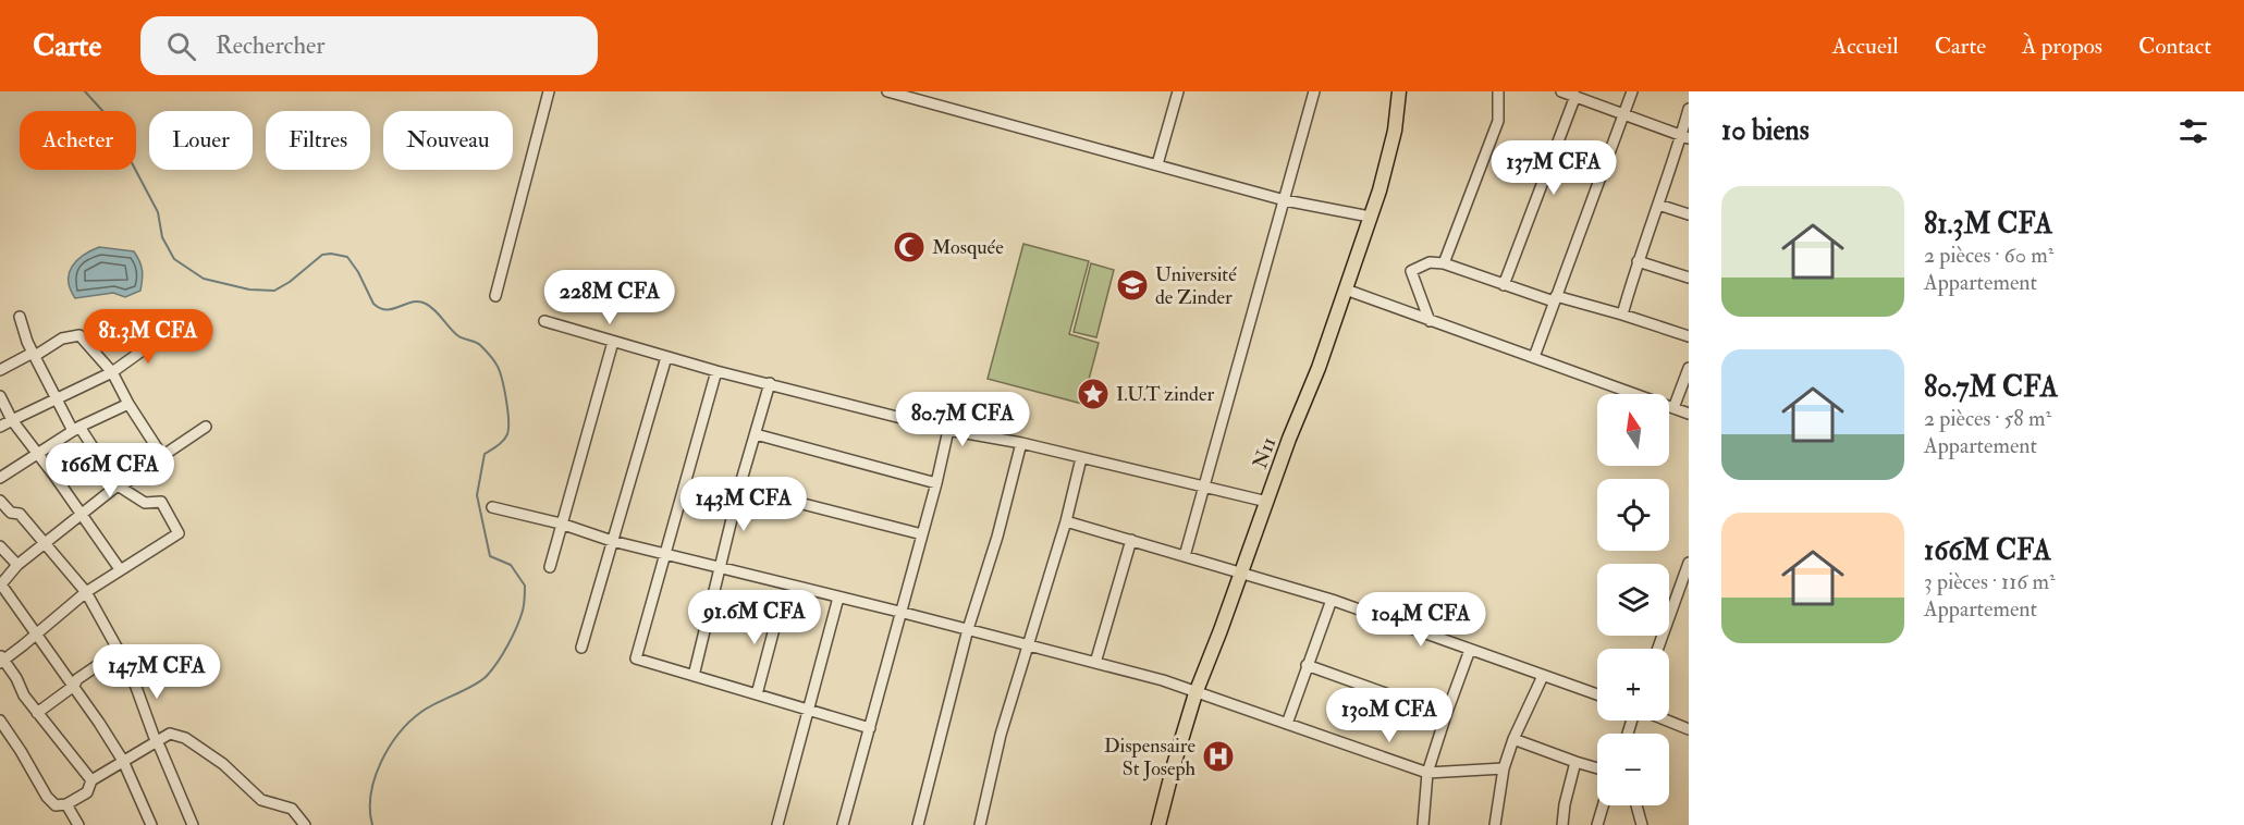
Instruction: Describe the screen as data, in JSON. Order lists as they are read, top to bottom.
{
  "streets": {
    "main road": ["N11"]
  },
  "places": {
    "mosque": ["Mosquée"],
    "school or university": ["Université de Zinder"],
    "place": ["I.U.T zinder"],
    "hospital": ["Dispensaire St Joseph"]
  },
  "north": "top",
  "page": {
    "header": "Carte",
    "search": "Rechercher",
    "nav": [
      "Accueil",
      "Carte",
      "À propos",
      "Contact"
    ],
    "heading": "10 biens",
    "chip": [
      "Acheter",
      "Louer",
      "Filtres",
      "Nouveau"
    ],
    "price": [
      "137M CFA",
      "228M CFA",
      "81.3M CFA",
      "80.7M CFA",
      "166M CFA",
      "143M CFA",
      "91.6M CFA",
      "104M CFA",
      "147M CFA",
      "130M CFA"
    ],
    "list": [
      {
        "name": "81.3M CFA",
        "note": "2 pièces · 60 m² · Appartement"
      },
      {
        "name": "80.7M CFA",
        "note": "2 pièces · 58 m² · Appartement"
      },
      {
        "name": "166M CFA",
        "note": "3 pièces · 116 m² · Appartement"
      }
    ],
    "map_buttons": ["+", "−"]
  }
}
